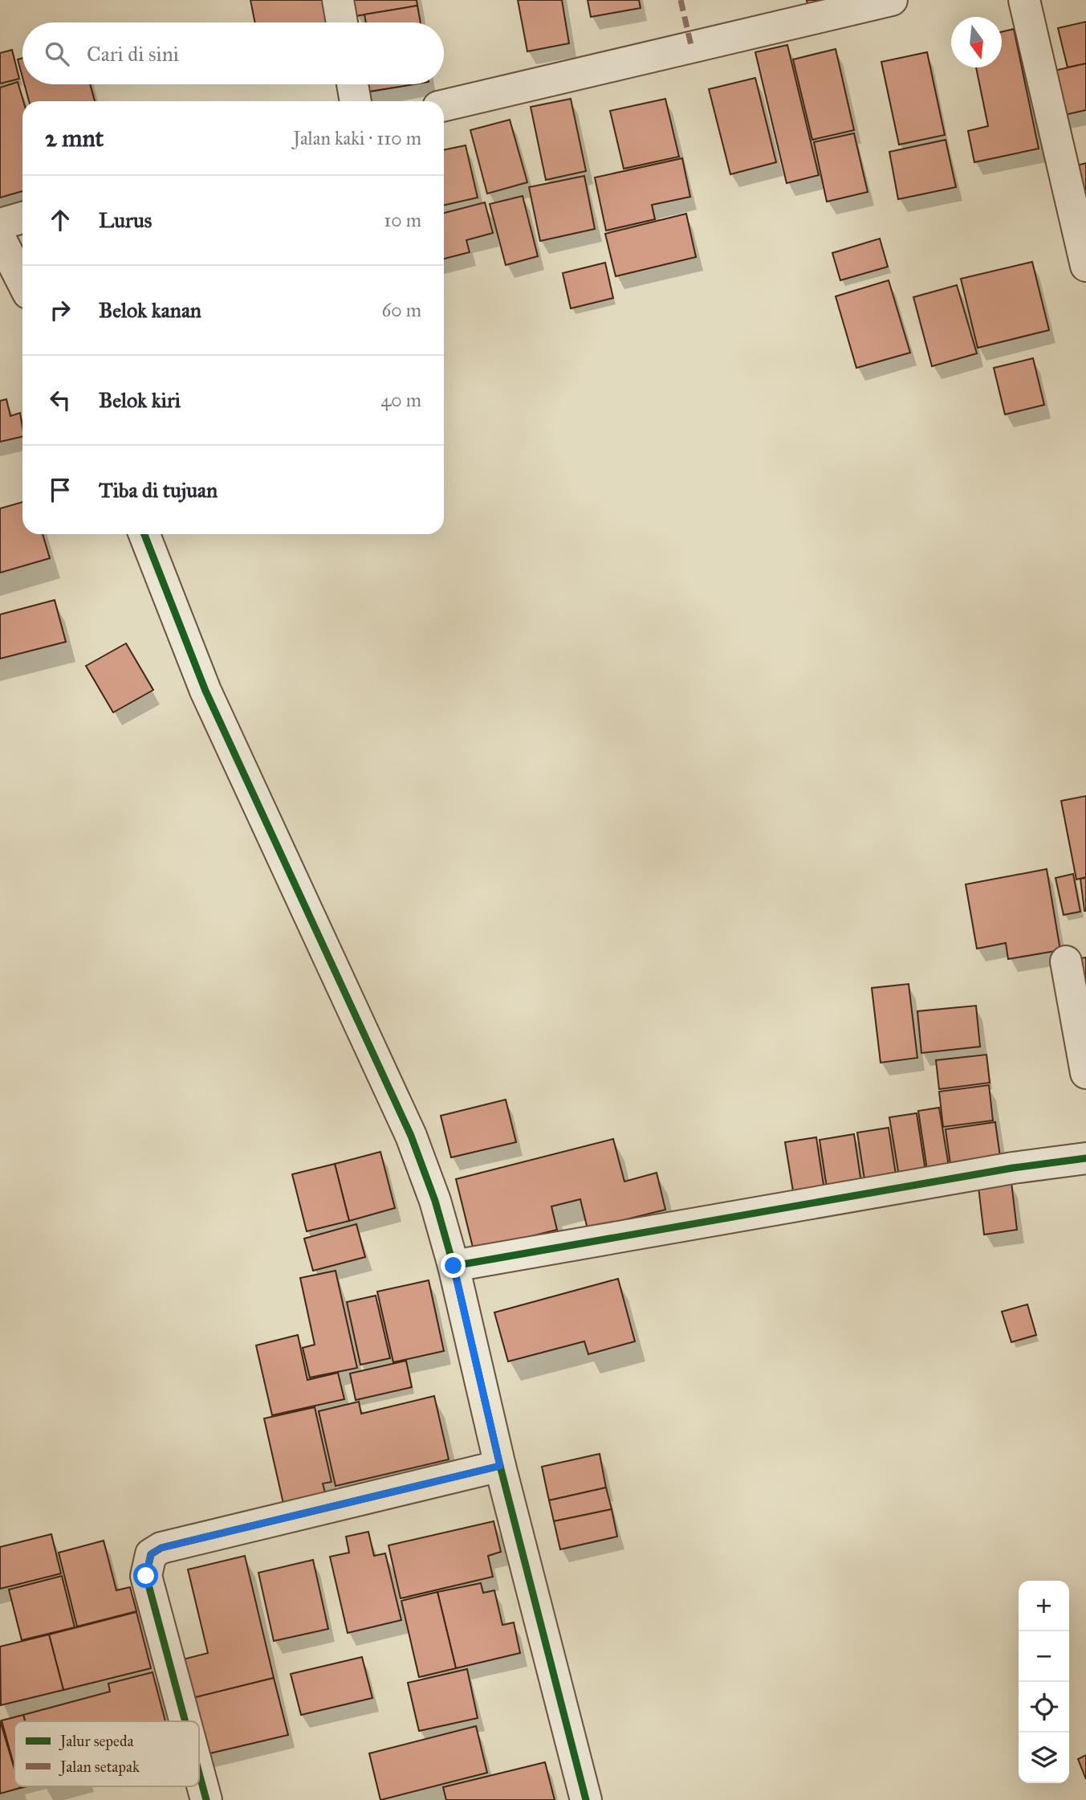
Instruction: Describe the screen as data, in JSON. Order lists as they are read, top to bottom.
{
  "legend": ["Jalur sepeda", "Jalan setapak"],
  "north": "bottom",
  "page": {
    "search": "Cari di sini",
    "heading": ["2 mnt", "Jalan kaki · 110 m"],
    "list": [
      ["Lurus", "10 m"],
      ["Belok kanan", "60 m"],
      ["Belok kiri", "40 m"],
      "Tiba di tujuan"
    ],
    "map_buttons": ["+", "−"]
  }
}
